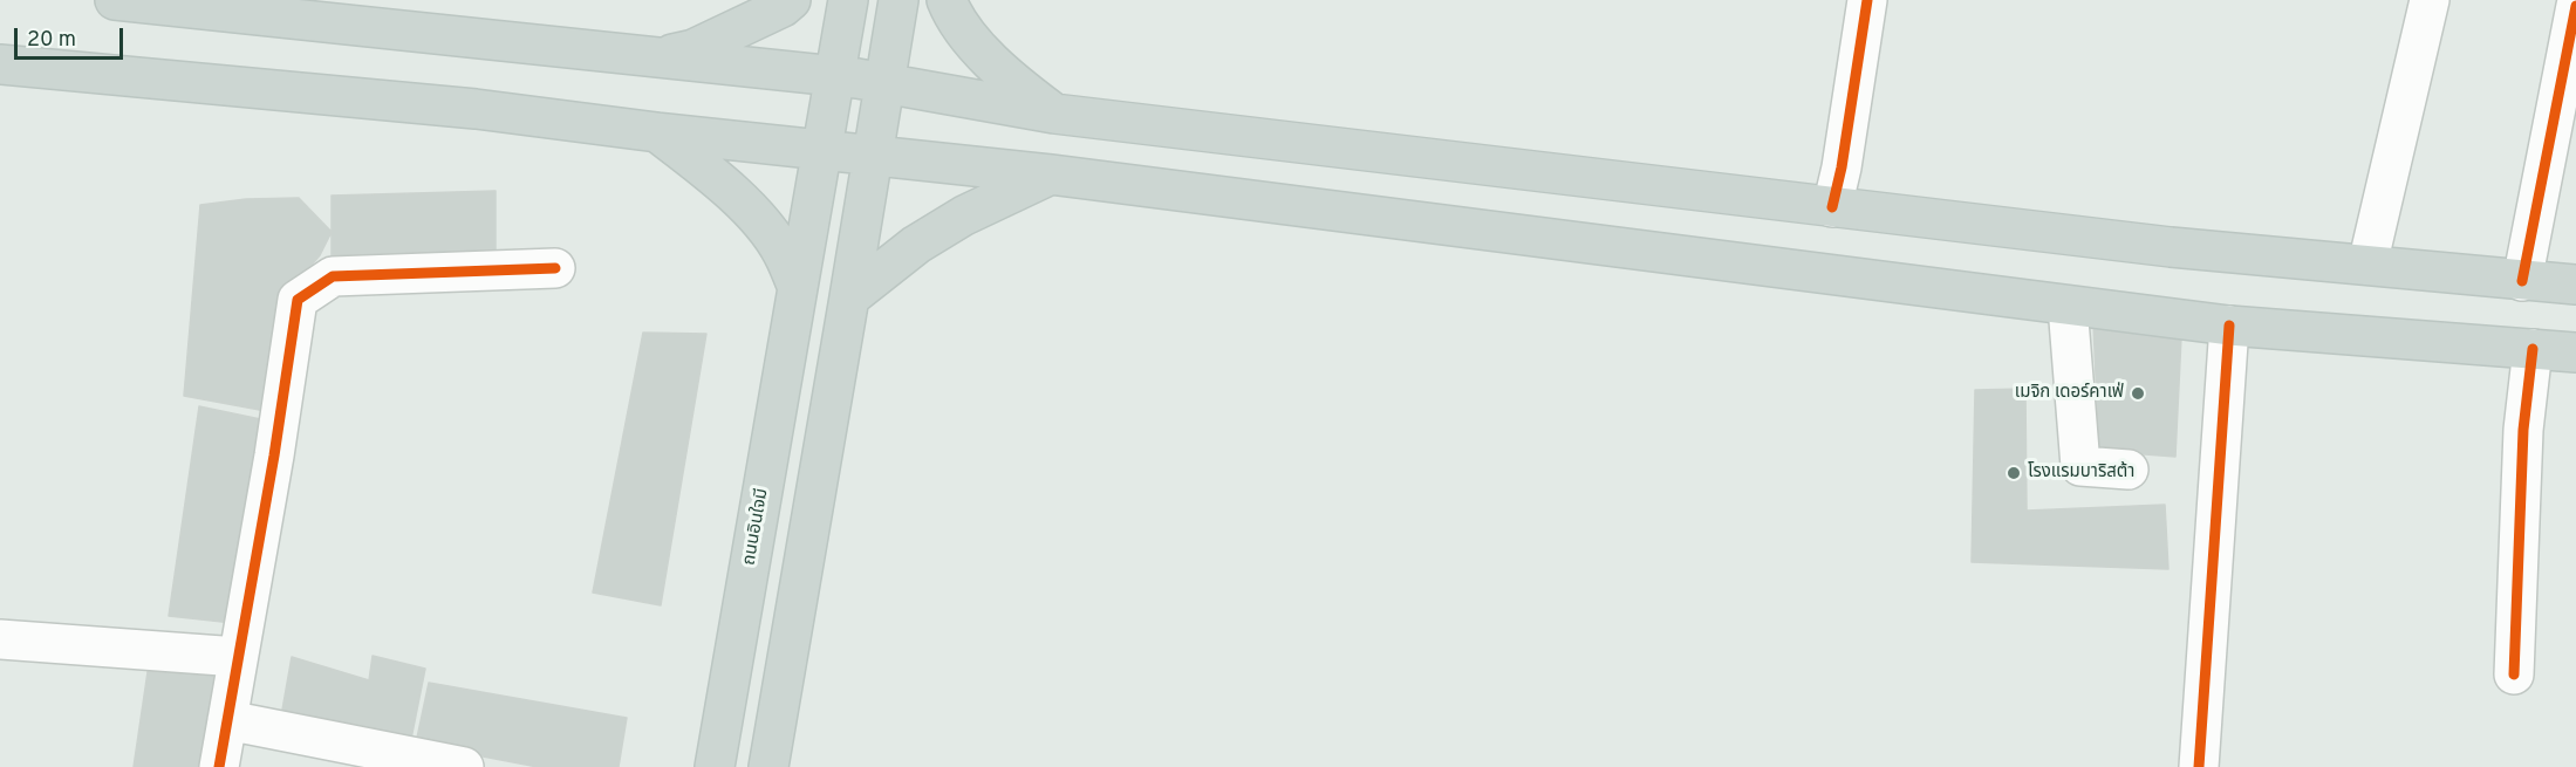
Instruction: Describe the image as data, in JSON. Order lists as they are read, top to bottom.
{
  "streets": {
    "main road": ["ถนนอินใจมี"]
  },
  "places": ["เมจิก เดอร์คาเฟ่", "โรงแรมบาริสต้า"],
  "scale_bar": "20 m"
}
